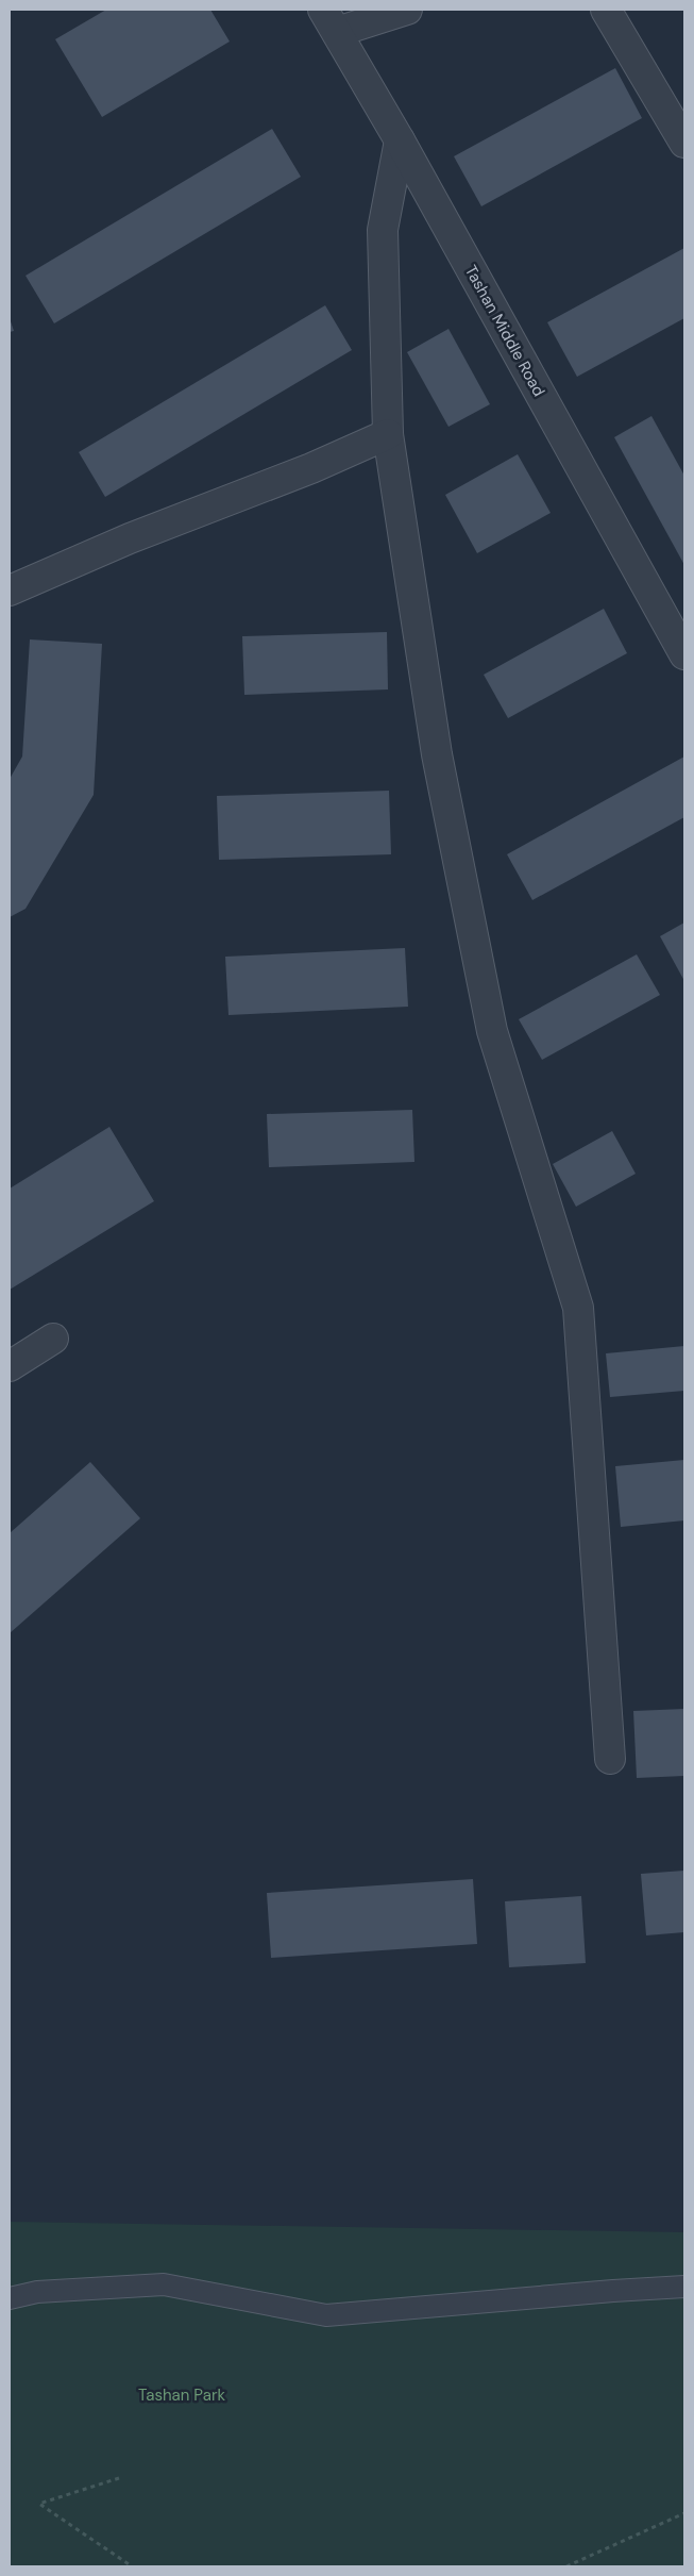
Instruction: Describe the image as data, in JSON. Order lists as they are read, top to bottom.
{
  "streets": {
    "street": ["Tashan Middle Road"]
  },
  "parks": ["Tashan Park"]
}
